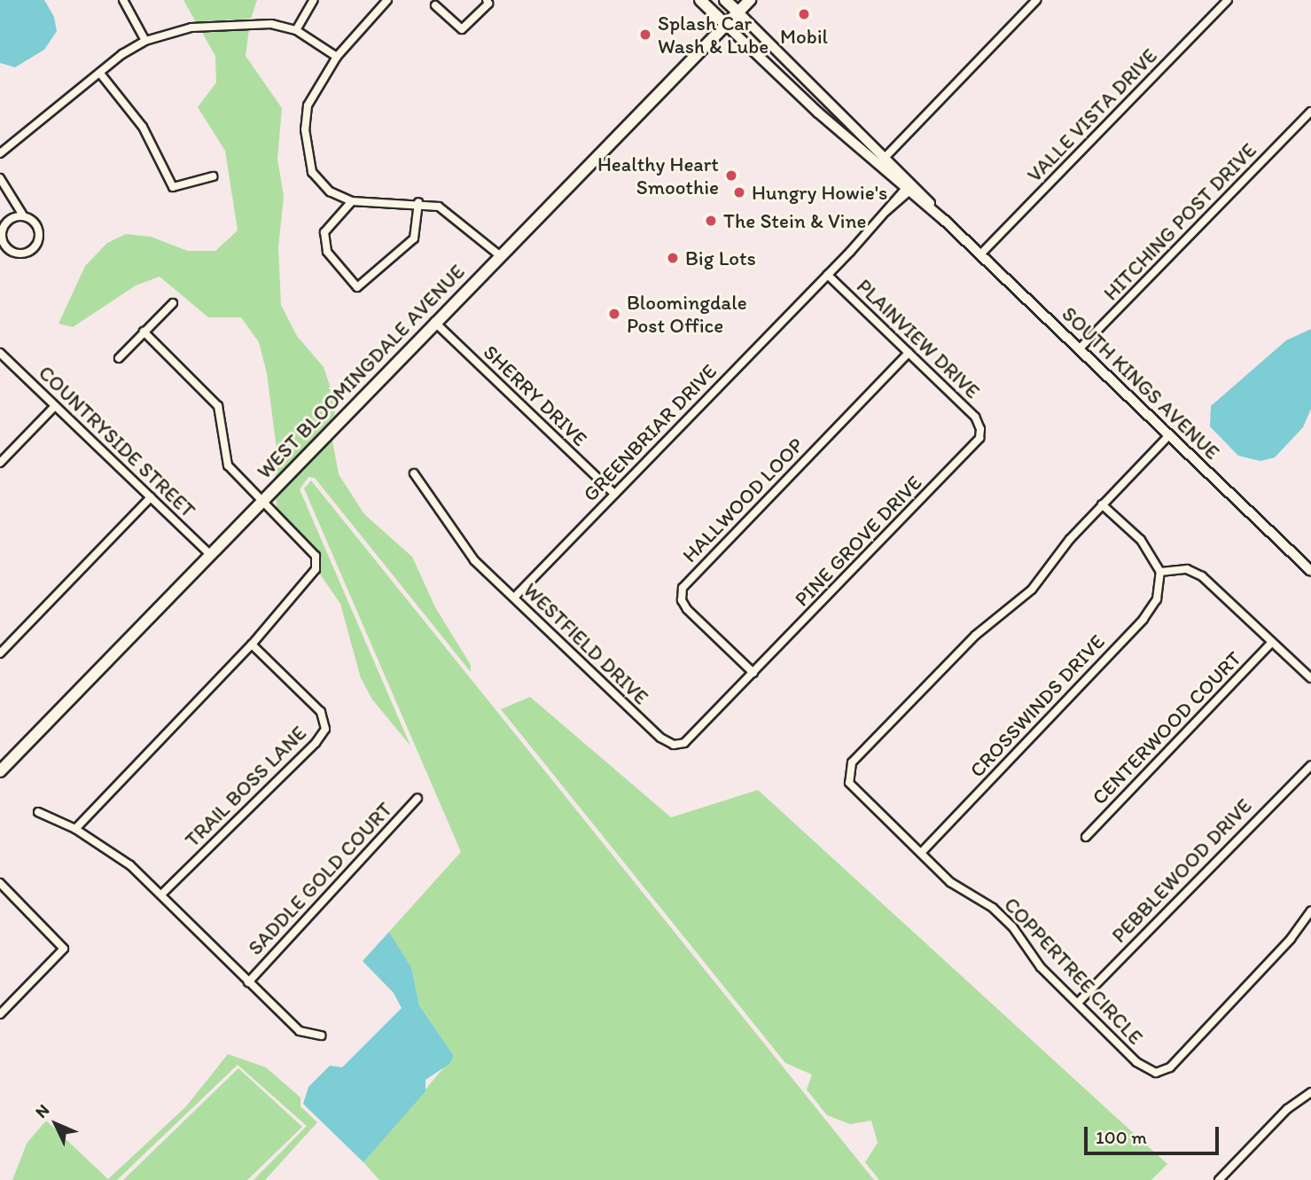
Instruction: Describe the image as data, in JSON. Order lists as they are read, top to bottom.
{
  "streets": {
    "main road": ["WEST BLOOMINGDALE AVENUE", "SOUTH KINGS AVENUE"],
    "street": [
      "VALLE VISTA DRIVE",
      "HITCHING POST DRIVE",
      "PLAINVIEW DRIVE",
      "SHERRY DRIVE",
      "GREENBRIAR DRIVE",
      "COUNTRYSIDE STREET",
      "HALLWOOD LOOP",
      "PINE GROVE DRIVE",
      "WESTFIELD DRIVE",
      "CROSSWINDS DRIVE",
      "CENTERWOOD COURT",
      "TRAIL BOSS LANE",
      "PEBBLEWOOD DRIVE",
      "SADDLE GOLD COURT",
      "COPPERTREE CIRCLE"
    ]
  },
  "crossings": [
    ["VALLE VISTA DRIVE", "SOUTH KINGS AVENUE"],
    ["HITCHING POST DRIVE", "SOUTH KINGS AVENUE"],
    ["PLAINVIEW DRIVE", "GREENBRIAR DRIVE"],
    ["PLAINVIEW DRIVE", "HALLWOOD LOOP"],
    ["PLAINVIEW DRIVE", "PINE GROVE DRIVE"],
    ["WEST BLOOMINGDALE AVENUE", "SOUTH KINGS AVENUE"],
    ["WEST BLOOMINGDALE AVENUE", "SHERRY DRIVE"],
    ["WEST BLOOMINGDALE AVENUE", "COUNTRYSIDE STREET"],
    ["SOUTH KINGS AVENUE", "GREENBRIAR DRIVE"],
    ["SOUTH KINGS AVENUE", "COPPERTREE CIRCLE"],
    ["SHERRY DRIVE", "GREENBRIAR DRIVE"],
    ["GREENBRIAR DRIVE", "WESTFIELD DRIVE"],
    ["HALLWOOD LOOP", "PINE GROVE DRIVE"],
    ["HALLWOOD LOOP", "WESTFIELD DRIVE"],
    ["PINE GROVE DRIVE", "WESTFIELD DRIVE"],
    ["CROSSWINDS DRIVE", "COPPERTREE CIRCLE"],
    ["PEBBLEWOOD DRIVE", "COPPERTREE CIRCLE"]
  ],
  "places": [
    "Mobil",
    "Splash Car Wash & Lube",
    "Healthy Heart Smoothie",
    "Hungry Howie's",
    "The Stein & Vine",
    "Big Lots",
    "Bloomingdale Post Office"
  ],
  "scale_bar": "100 m",
  "north": "top left"
}
